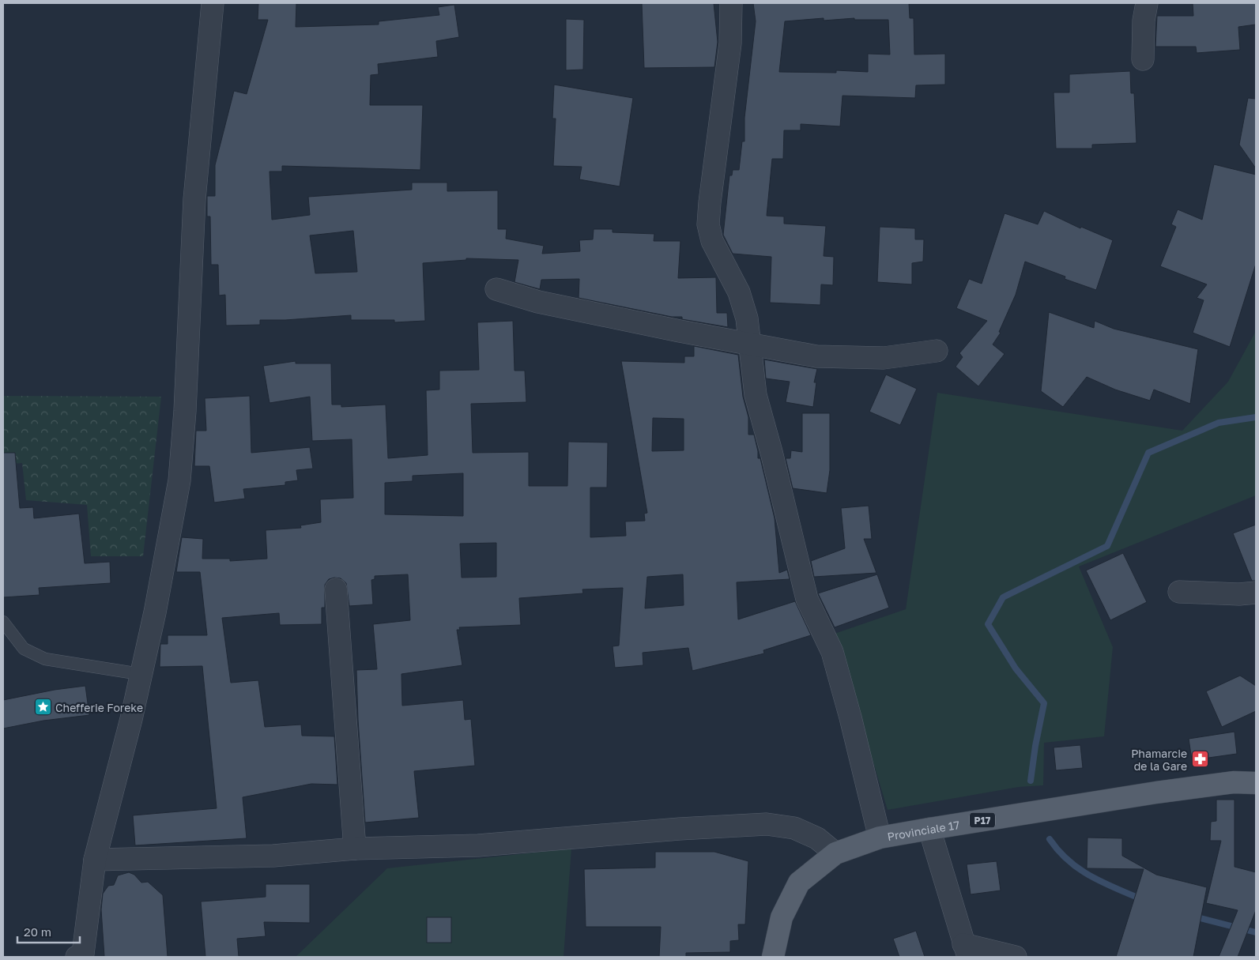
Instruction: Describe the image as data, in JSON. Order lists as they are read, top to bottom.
{
  "streets": {
    "main road": ["P17", "Provinciale 17"]
  },
  "places": {
    "place": ["Chefferie Foreke"],
    "pharmacy": ["Phamarcie de la Gare"]
  },
  "scale_bar": "20 m"
}
